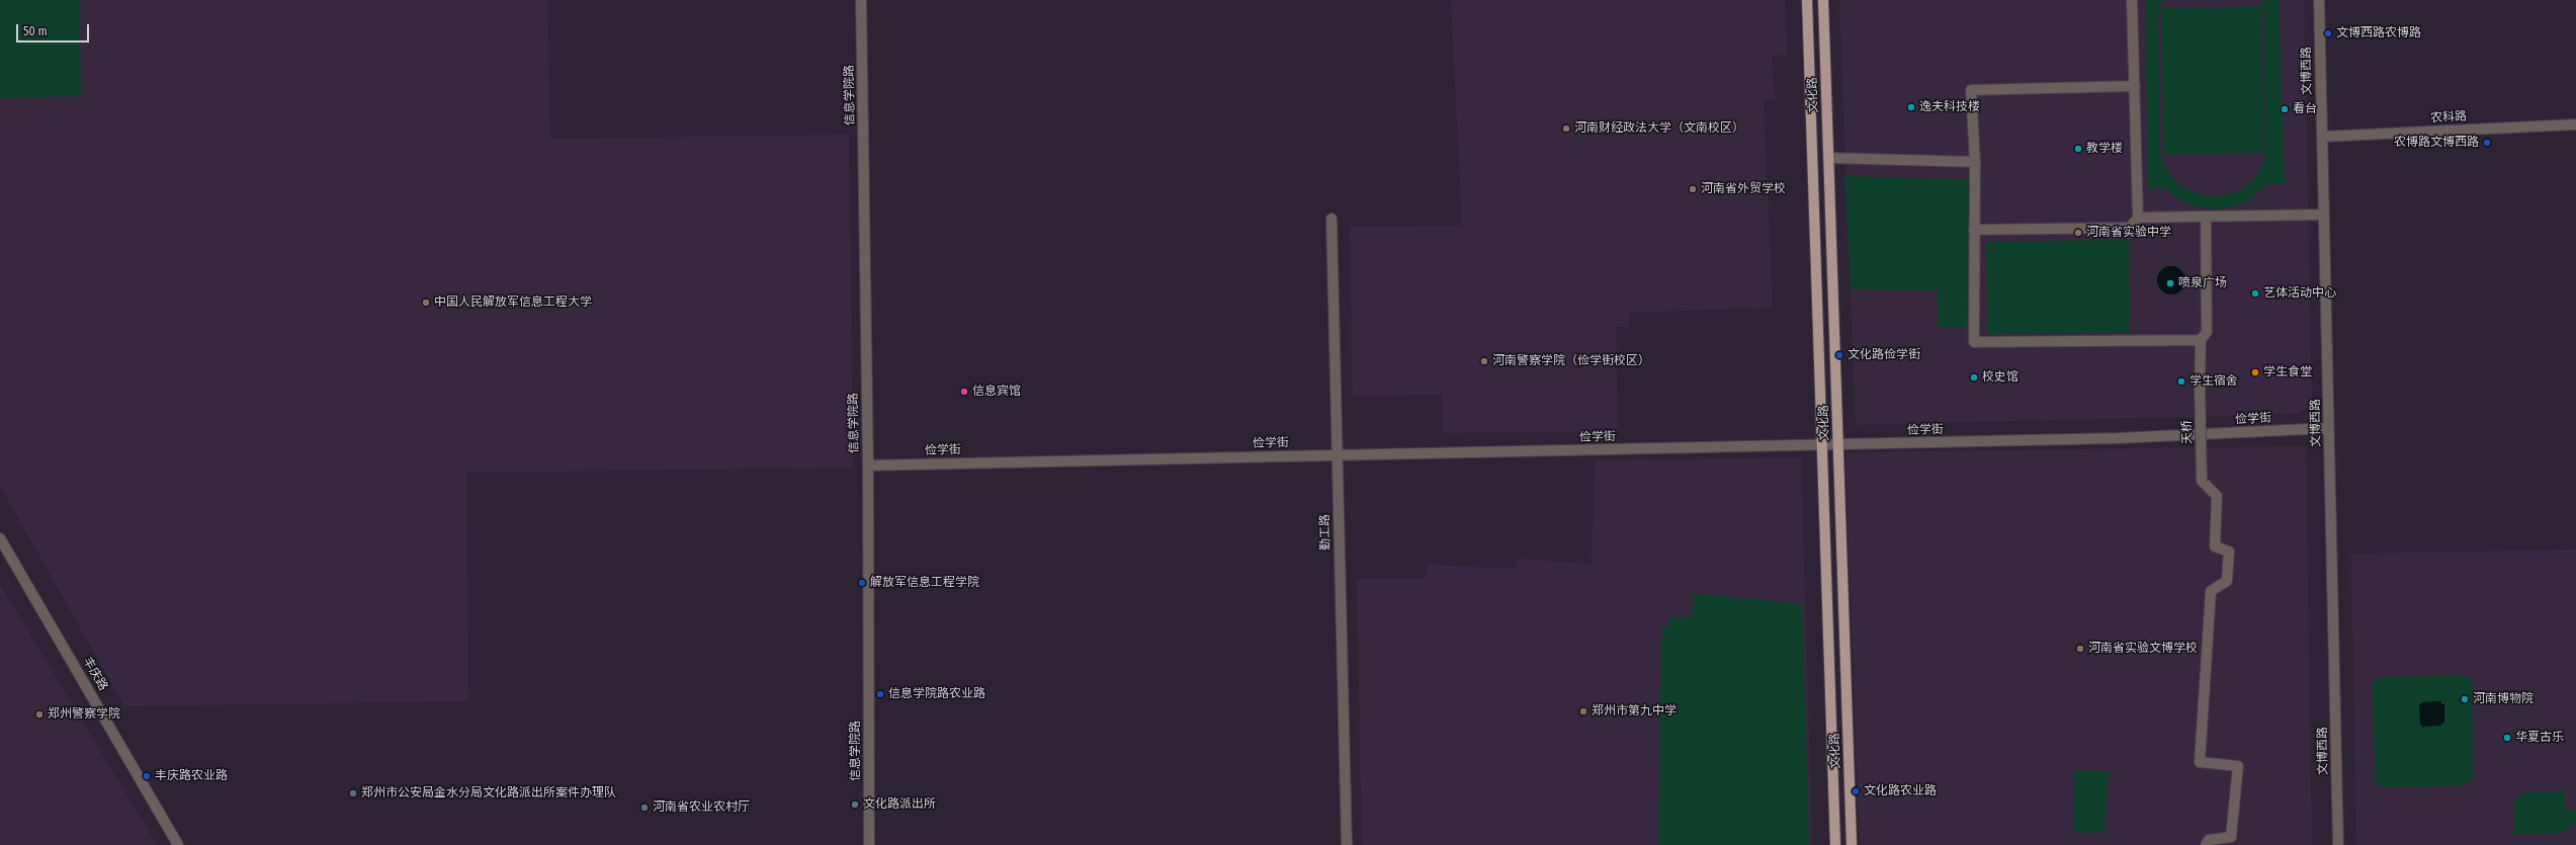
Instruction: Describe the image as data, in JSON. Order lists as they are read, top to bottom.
{
  "streets": {
    "main road": ["文化路"],
    "street": [
      "文博西路",
      "信息学院路",
      "农科路",
      "俭学街",
      "天桥",
      "勤工路",
      "丰庆路"
    ]
  },
  "crossings": [
    ["文博西路", "农科路"],
    ["文博西路", "俭学街"],
    ["信息学院路", "俭学街"],
    ["文化路", "俭学街"],
    ["俭学街", "勤工路"]
  ],
  "places": [
    "文博西路农博路",
    "逸夫科技楼",
    "看台",
    "河南财经政法大学（文南校区）",
    "农博路文博西路",
    "教学楼",
    "河南省外贸学校",
    "河南省实验中学",
    "喷泉广场",
    "艺体活动中心",
    "中国人民解放军信息工程大学",
    "文化路俭学街",
    "河南警察学院（俭学街校区）",
    "学生食堂",
    "校史馆",
    "学生宿舍",
    "信息宾馆",
    "解放军信息工程学院",
    "河南省实验文博学校",
    "信息学院路农业路",
    "河南博物院",
    "郑州市第九中学",
    "郑州警察学院",
    "华夏古乐",
    "丰庆路农业路",
    "文化路农业路",
    "郑州市公安局金水分局文化路派出所案件办理队",
    "文化路派出所",
    "河南省农业农村厅"
  ],
  "scale_bar": "50 m"
}
